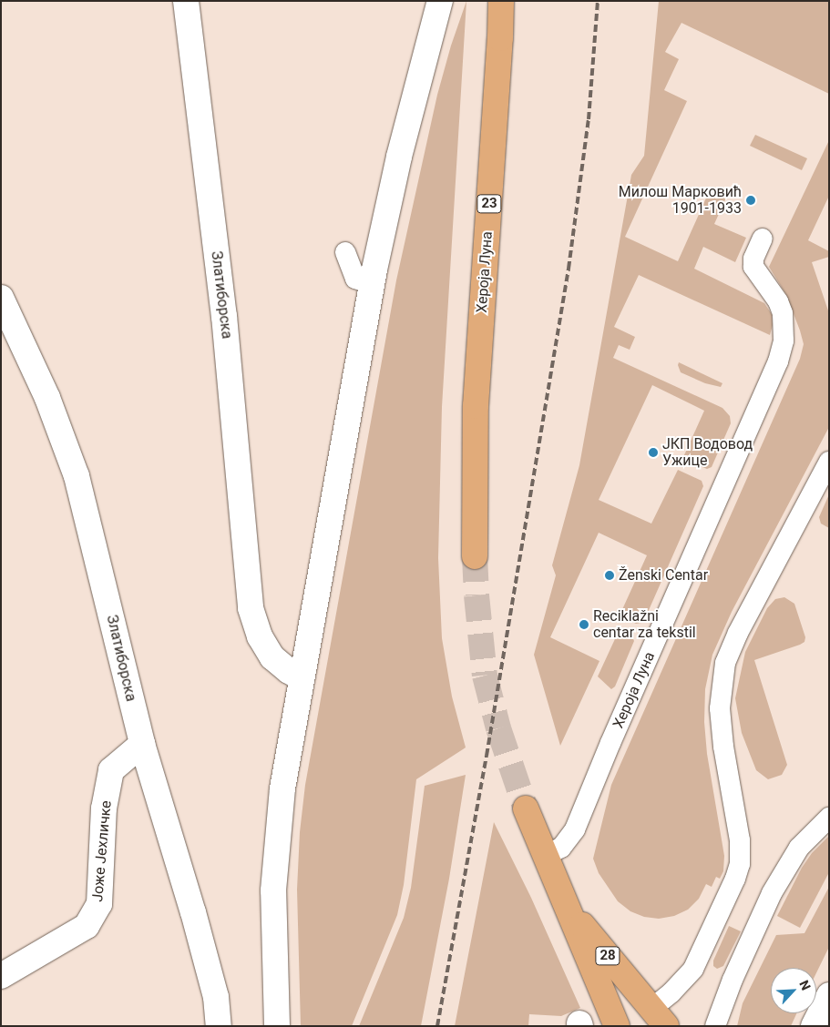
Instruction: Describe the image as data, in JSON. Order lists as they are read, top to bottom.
{
  "streets": {
    "main road": ["23", "Хероја Луна", "28"],
    "street": ["Златиборска", "Јоже Јехличке"]
  },
  "crossings": [
    ["Златиборска", "Јоже Јехличке"]
  ],
  "places": [
    "Милош Марковић 1901-1933",
    "ЈКП Водовод Ужице",
    "Ženski Centar",
    "Reciklažni centar za tekstil"
  ],
  "north": "top right"
}
